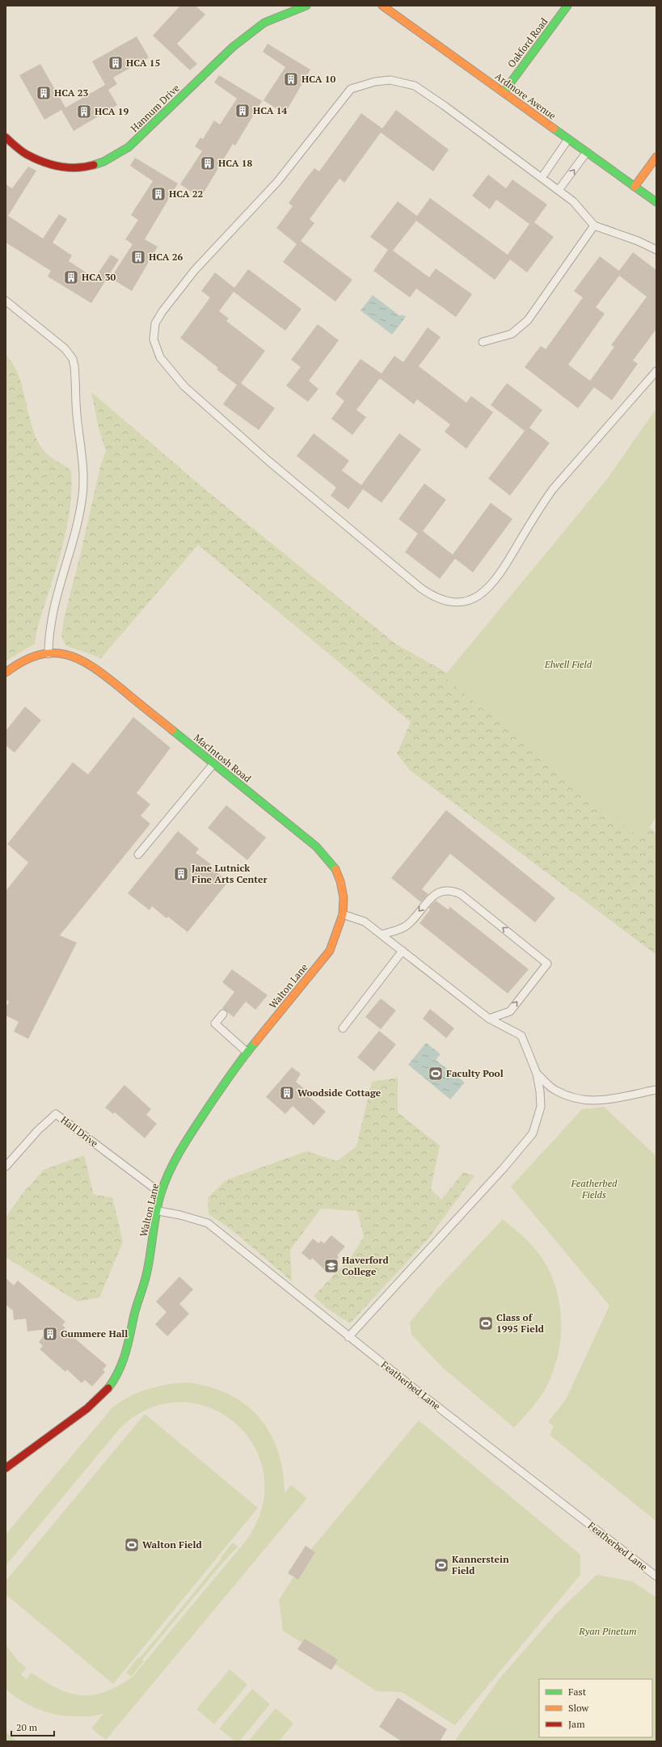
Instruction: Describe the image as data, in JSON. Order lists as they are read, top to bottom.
{
  "streets": {
    "street": [
      "Oakford Road",
      "Ardmore Avenue",
      "Hannum Drive",
      "MacIntosh Road",
      "Walton Lane"
    ],
    "lane": ["Hall Drive", "Featherbed Lane"]
  },
  "crossings": [
    ["Oakford Road", "Ardmore Avenue"],
    ["MacIntosh Road", "Walton Lane"],
    ["Walton Lane", "Hall Drive"],
    ["Walton Lane", "Featherbed Lane"]
  ],
  "parks": ["Elwell Field", "Featherbed Fields", "Ryan Pinetum"],
  "places": {
    "building": [
      "HCA 15",
      "HCA 10",
      "HCA 23",
      "HCA 14",
      "HCA 19",
      "HCA 18",
      "HCA 22",
      "HCA 26",
      "HCA 30",
      "Jane Lutnick Fine Arts Center",
      "Woodside Cottage",
      "Gummere Hall"
    ],
    "sports": [
      "Faculty Pool",
      "Class of 1995 Field",
      "Walton Field",
      "Kannerstein Field"
    ],
    "school or university": ["Haverford College"]
  },
  "legend": ["Fast", "Slow", "Jam"],
  "scale_bar": "20 m"
}
